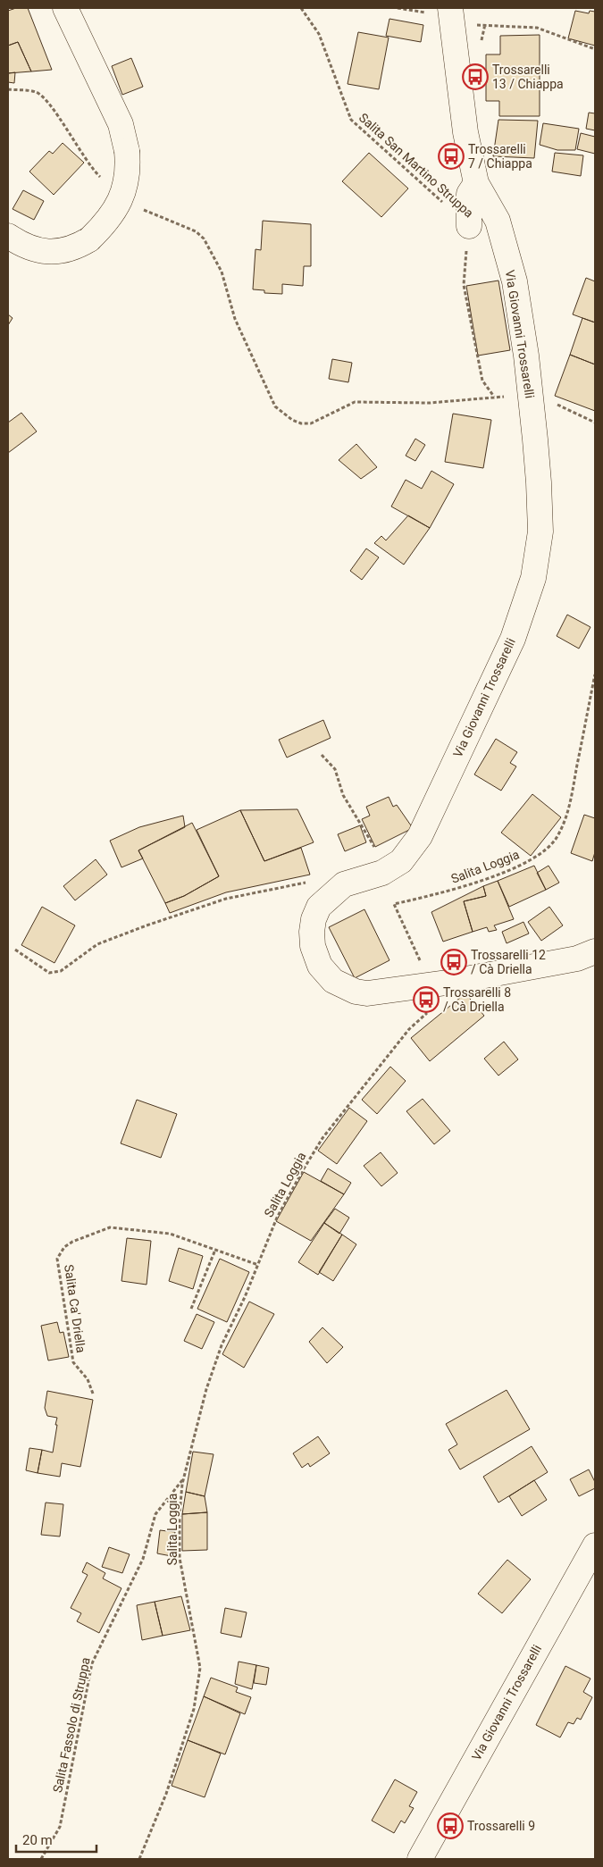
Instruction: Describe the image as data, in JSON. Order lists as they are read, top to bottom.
{
  "streets": {
    "street": ["Via Giovanni Trossarelli"],
    "path": [
      "Salita San Martino Struppa",
      "Salita Loggia",
      "Salita Ca' Driella",
      "Salita Fassolo di Struppa"
    ]
  },
  "crossings": [
    ["Via Giovanni Trossarelli", "Salita Loggia"],
    ["Salita Loggia", "Salita Ca' Driella"],
    ["Salita Loggia", "Salita Fassolo di Struppa"]
  ],
  "places": {
    "bus stop": [
      "Trossarelli 13 / Chiappa",
      "Trossarelli 7 / Chiappa",
      "Trossarelli 12 / Cà Driella",
      "Trossarelli 8 / Cà Driella",
      "Trossarelli 9"
    ]
  },
  "scale_bar": "20 m"
}
